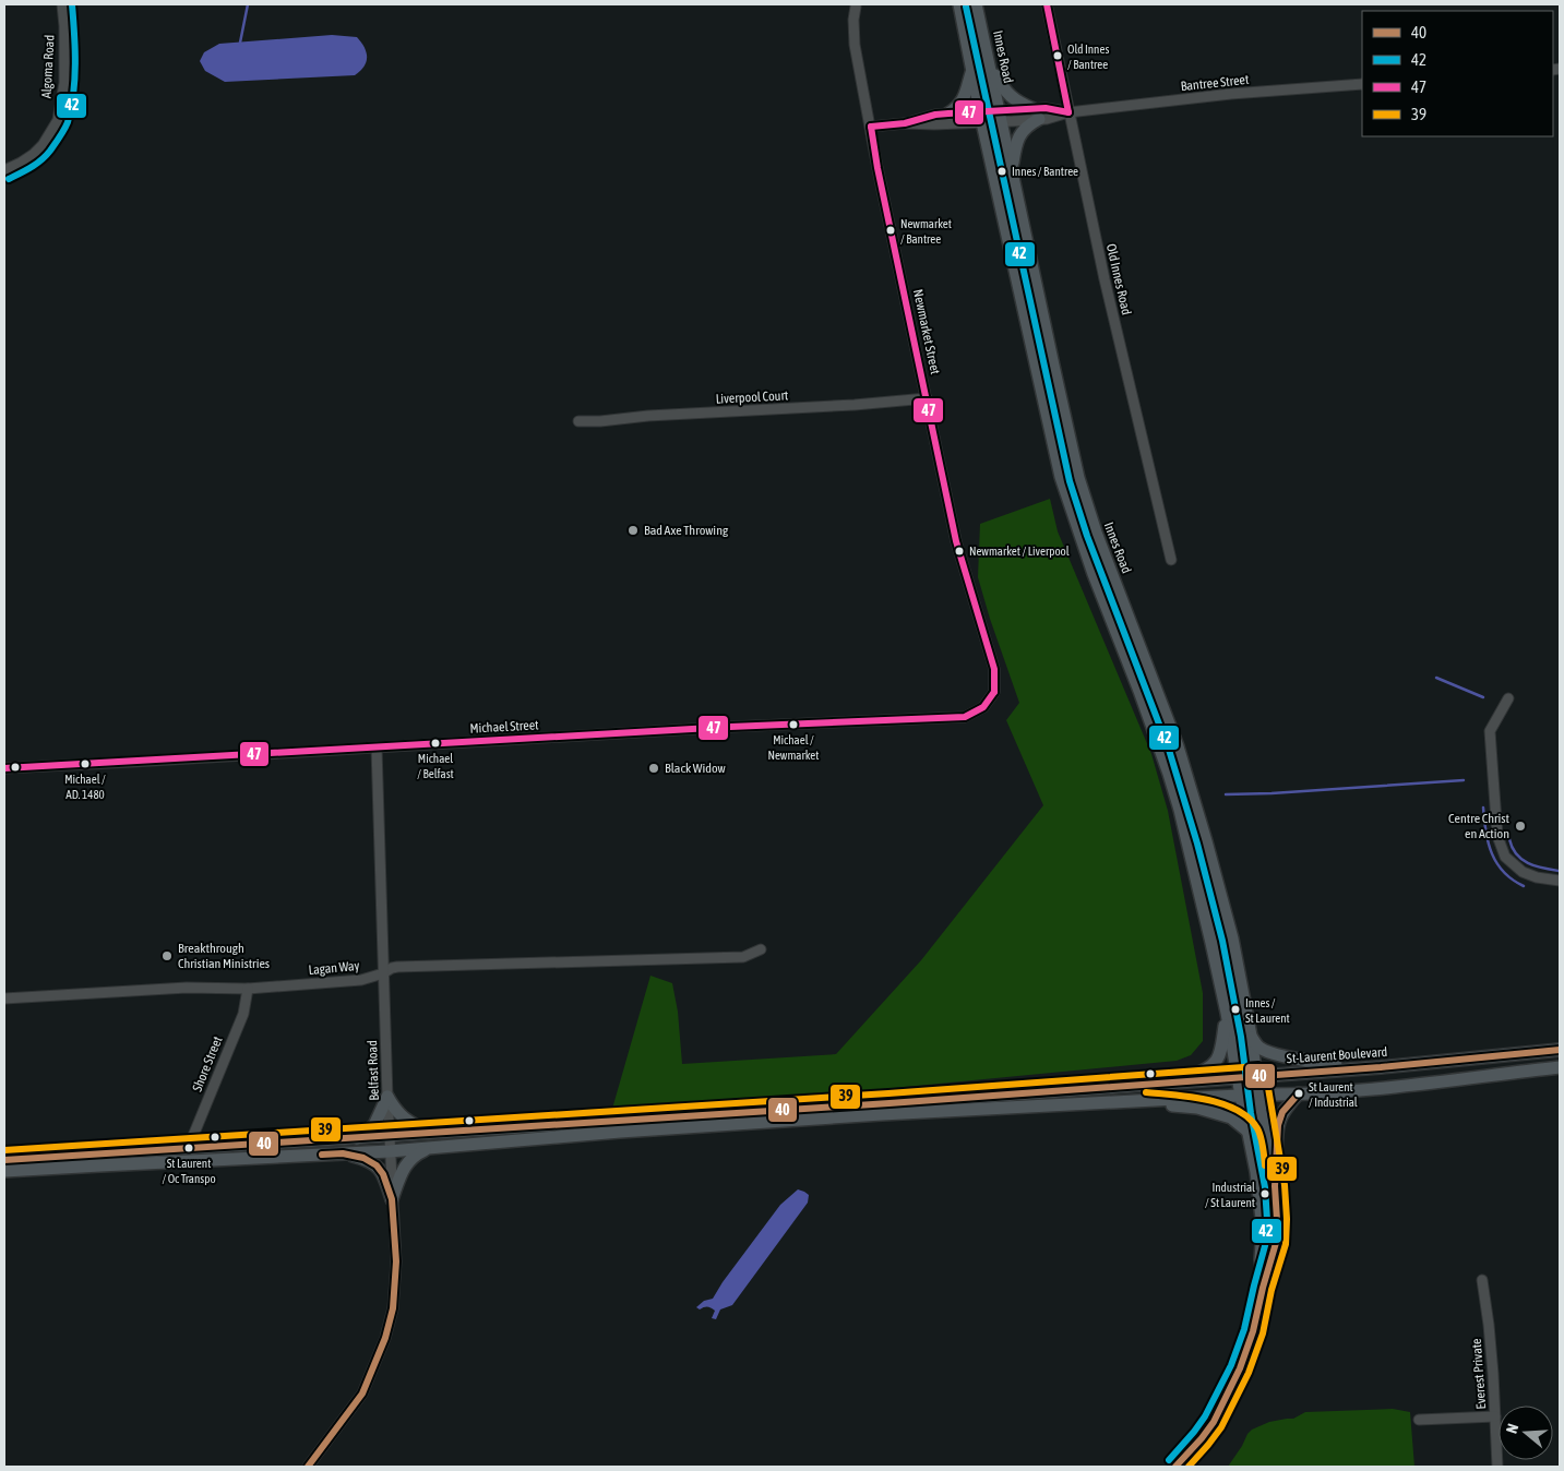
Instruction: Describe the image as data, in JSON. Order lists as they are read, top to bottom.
{
  "streets": {
    "main road": ["Innes Road", "St-Laurent Boulevard"],
    "street": [
      "Algoma Road",
      "Bantree Street",
      "Old Innes Road",
      "Newmarket Street",
      "Liverpool Court",
      "Michael Street",
      "Lagan Way",
      "Shore Street",
      "Belfast Road",
      "Everest Private"
    ]
  },
  "crossings": [
    ["Innes Road", "Bantree Street"],
    ["Innes Road", "St-Laurent Boulevard"],
    ["Bantree Street", "Old Innes Road"],
    ["Bantree Street", "Newmarket Street"],
    ["Newmarket Street", "Liverpool Court"],
    ["Newmarket Street", "Michael Street"],
    ["Michael Street", "Belfast Road"],
    ["Lagan Way", "Shore Street"],
    ["Lagan Way", "Belfast Road"],
    ["St-Laurent Boulevard", "Shore Street"],
    ["St-Laurent Boulevard", "Belfast Road"]
  ],
  "places": [
    "Old Innes / Bantree",
    "Innes / Bantree",
    "Newmarket / Bantree",
    "Bad Axe Throwing",
    "Newmarket / Liverpool",
    "Michael / Newmarket",
    "Michael / Belfast",
    "Michael / AD. 1480",
    "Black Widow",
    "Centre Christ en Action",
    "Breakthrough Christian Ministries",
    "Innes / St Laurent",
    "St Laurent / Industrial",
    "St Laurent / Oc Transpo",
    "Industrial / St Laurent"
  ],
  "lines": [
    "transit line 42",
    "transit line 47",
    "transit line 40",
    "transit line 39"
  ],
  "legend": [
    "40",
    "42",
    "47",
    "39"
  ],
  "north": "left"
}
